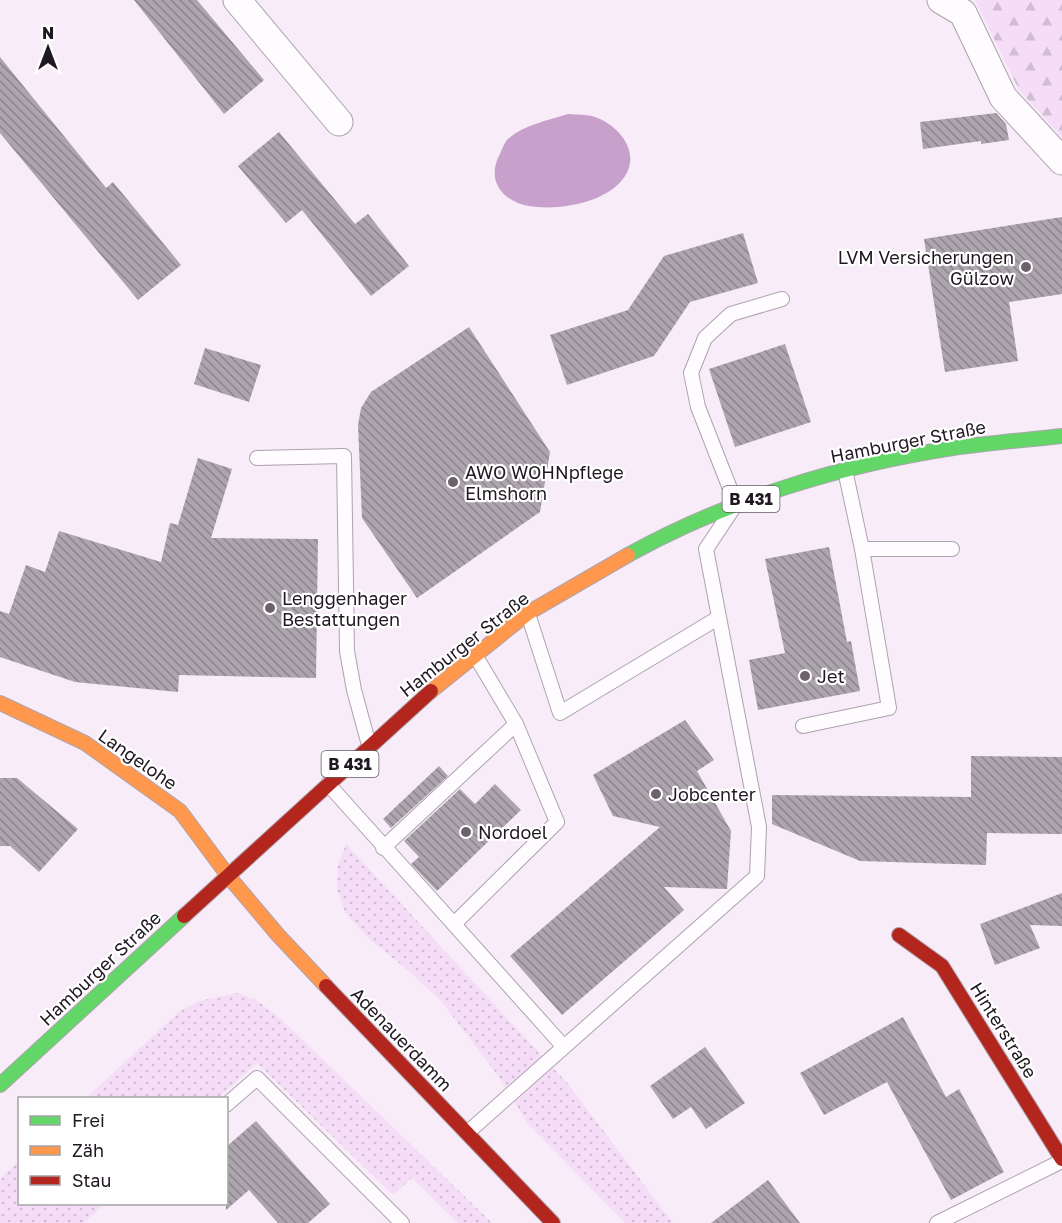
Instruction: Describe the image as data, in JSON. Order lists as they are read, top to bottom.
{
  "streets": {
    "main road": [
      "Hamburger Straße",
      "B 431",
      "Langelohe",
      "Hinterstraße",
      "Adenauerdamm"
    ]
  },
  "crossings": [
    ["Hamburger Straße", "Langelohe"],
    ["Hamburger Straße", "Adenauerdamm"],
    ["Langelohe", "Adenauerdamm"]
  ],
  "places": [
    "LVM Versicherungen Gülzow",
    "AWO WOHNpflege Elmshorn",
    "Lenggenhager Bestattungen",
    "Jet",
    "Jobcenter",
    "Nordoel"
  ],
  "legend": ["Frei", "Zäh", "Stau"],
  "north": "top"
}
